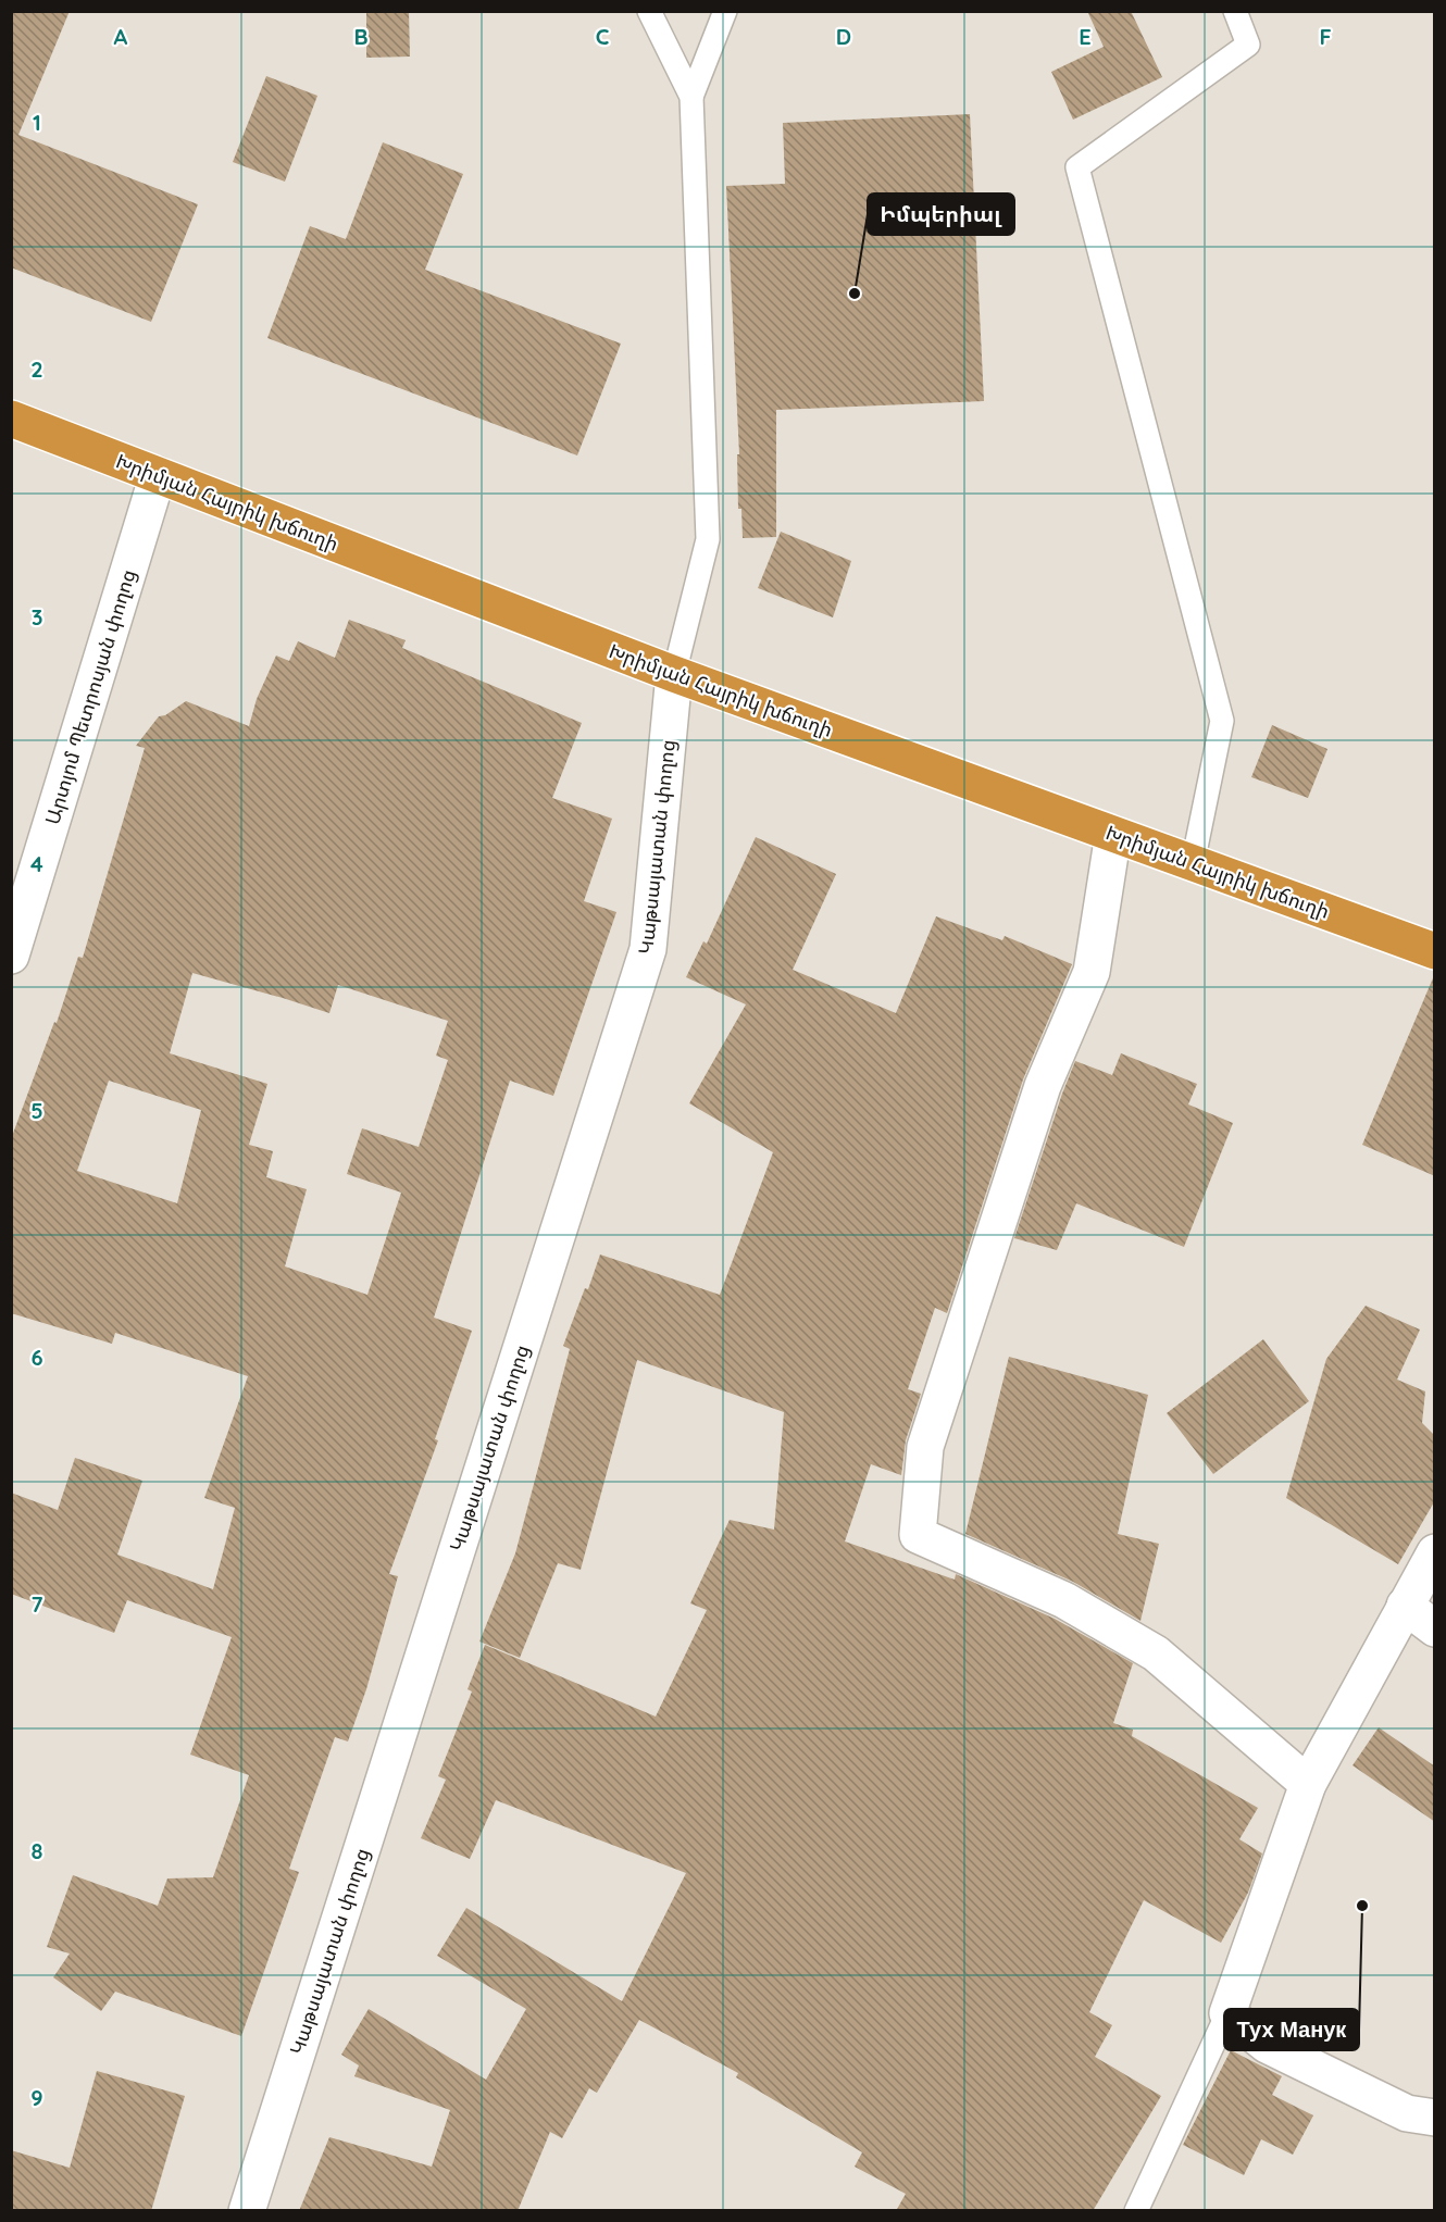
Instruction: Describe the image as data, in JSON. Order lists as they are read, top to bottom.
{
  "streets": {
    "highway": ["Խրիմյան Հայրիկ խճուղի"],
    "street": ["Արտյոմ Պետրոսյան փողոց", "Կաթսայատան փողոց"]
  },
  "crossings": [
    ["Խրիմյան Հայրիկ խճուղի", "Արտյոմ Պետրոսյան փողոց"],
    ["Խրիմյան Հայրիկ խճուղի", "Կաթսայատան փողոց"]
  ],
  "places": ["Իմպերիալ", "Тух Манук"],
  "grid": {
    "columns": [
      "A",
      "B",
      "C",
      "D",
      "E",
      "F"
    ],
    "rows": [
      "1",
      "2",
      "3",
      "4",
      "5",
      "6",
      "7",
      "8",
      "9"
    ]
  }
}
